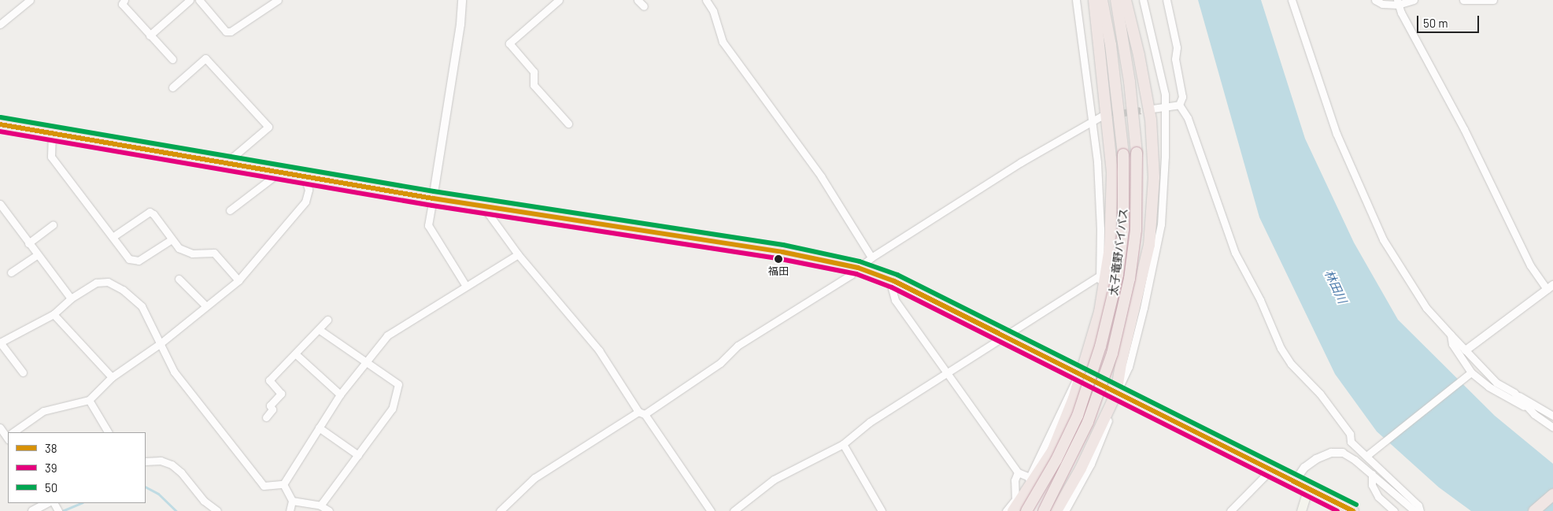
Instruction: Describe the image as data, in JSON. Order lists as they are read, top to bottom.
{
  "streets": {
    "highway": ["太子竜野バイパス"]
  },
  "water": ["林田川"],
  "places": ["福田"],
  "lines": ["transit line 50", "transit line 38", "transit line 39"],
  "legend": ["38", "39", "50"],
  "scale_bar": "50 m"
}
